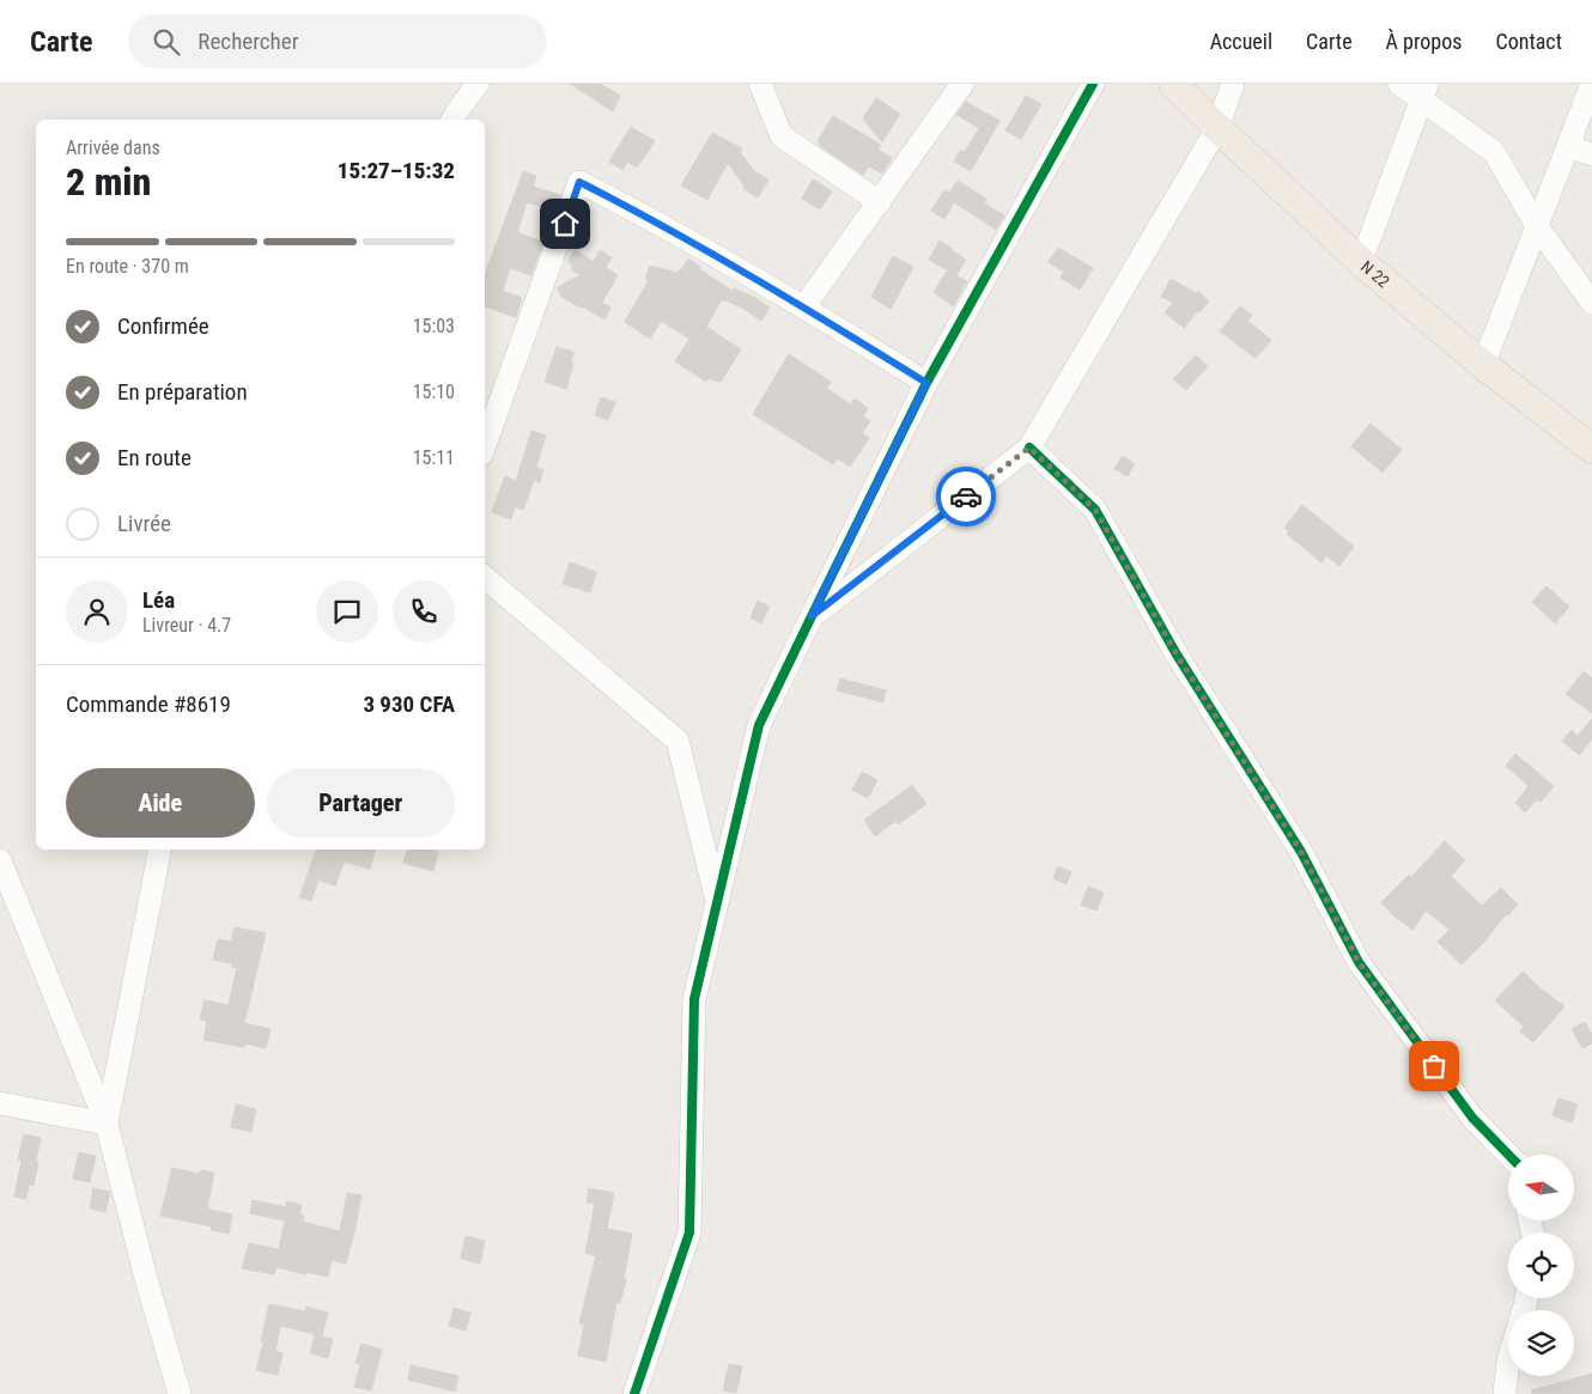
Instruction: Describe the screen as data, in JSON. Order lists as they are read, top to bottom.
{
  "streets": {
    "main road": ["N 22"]
  },
  "north": "left",
  "page": {
    "header": "Carte",
    "search": "Rechercher",
    "nav": [
      "Accueil",
      "Carte",
      "À propos",
      "Contact"
    ],
    "heading": ["2 min", "Arrivée dans", "15:27–15:32"],
    "panel": [
      "Léa",
      "Livreur · 4.7",
      "Commande #8619",
      "3 930 CFA"
    ],
    "bar": "En route · 370 m",
    "list": [
      ["Confirmée", "15:03"],
      ["En préparation", "15:10"],
      ["En route", "15:11"],
      "Livrée"
    ],
    "buttons": ["Aide", "Partager"]
  }
}
